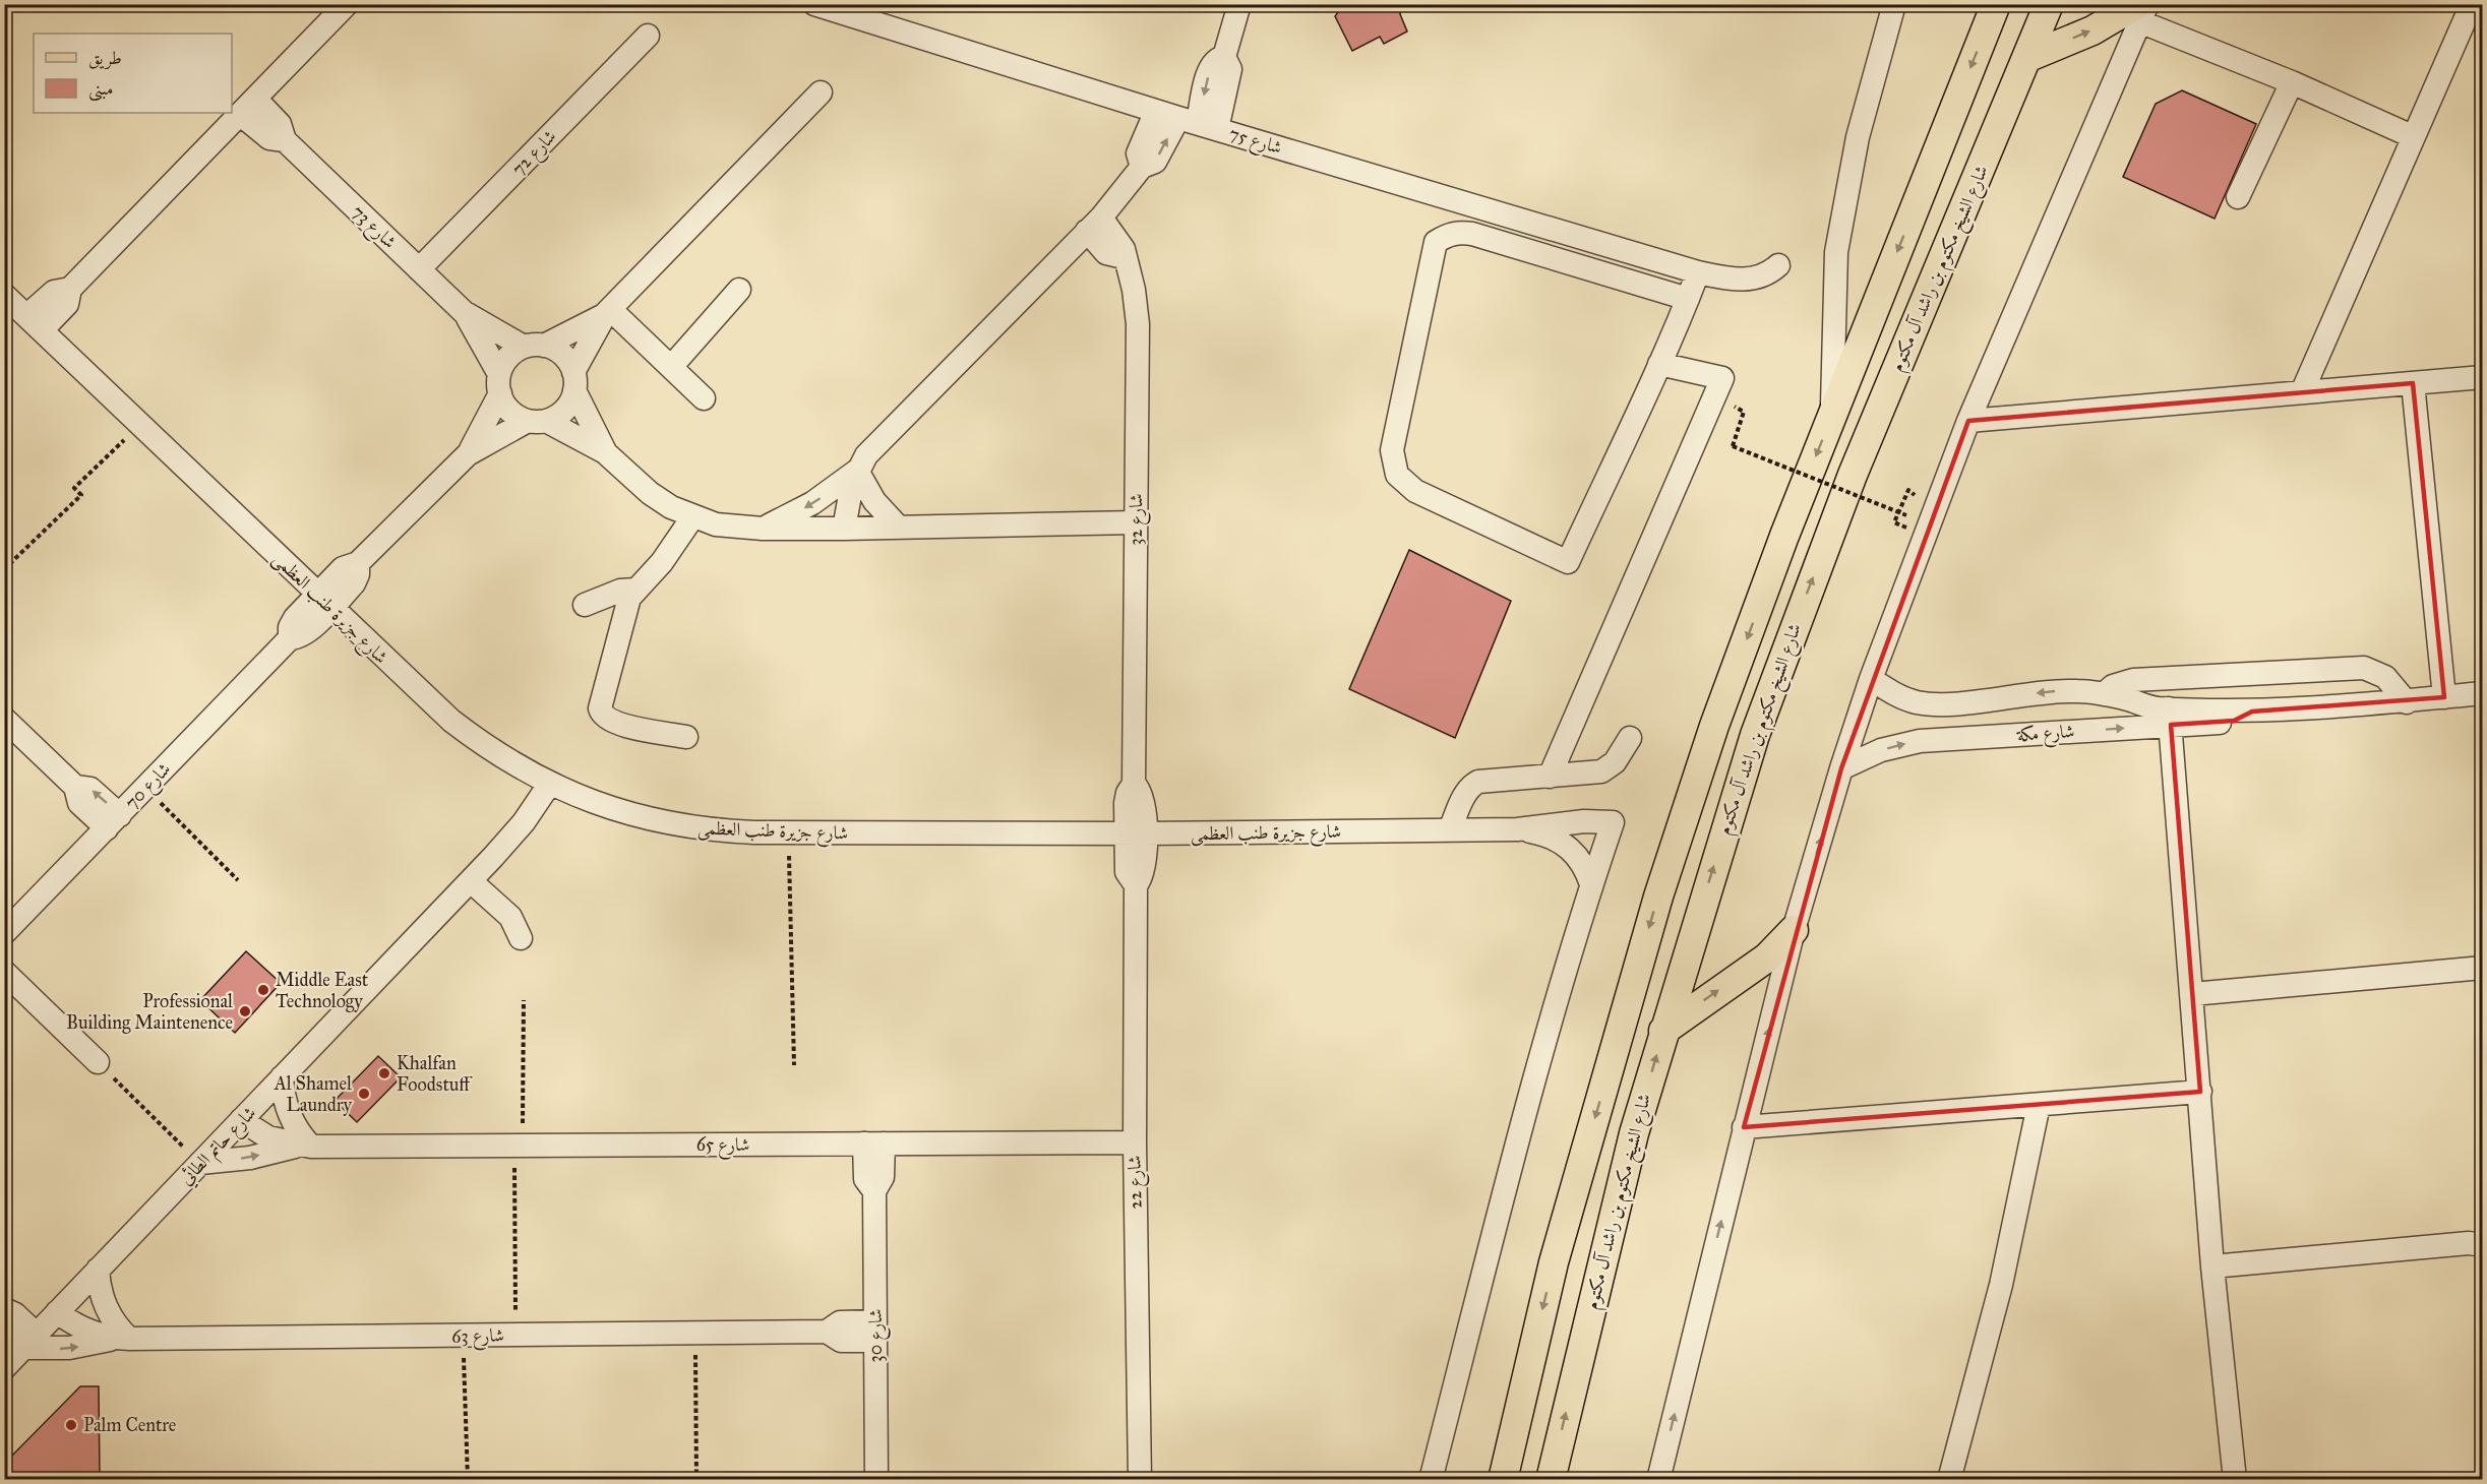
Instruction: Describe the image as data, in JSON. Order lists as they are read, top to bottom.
{
  "streets": {
    "main road": ["شارع الشيخ مكتوم بن راشد آل مكتوم"],
    "street": [
      "شارع 75",
      "شارع 72",
      "شارع 73",
      "شارع 32",
      "شارع جزيرة طنب العظمى",
      "شارع مكة",
      "شارع 70",
      "شارع 65",
      "شارع حاتم الطائي",
      "شارع 22",
      "شارع 63",
      "شارع 30"
    ]
  },
  "crossings": [
    ["شارع 72", "شارع 73"],
    ["شارع 73", "شارع 70"],
    ["شارع 32", "شارع جزيرة طنب العظمى"],
    ["شارع 32", "شارع 22"],
    ["شارع جزيرة طنب العظمى", "شارع 70"],
    ["شارع جزيرة طنب العظمى", "شارع حاتم الطائي"],
    ["شارع جزيرة طنب العظمى", "شارع 22"],
    ["شارع 65", "شارع حاتم الطائي"],
    ["شارع 65", "شارع 22"],
    ["شارع 65", "شارع 30"],
    ["شارع حاتم الطائي", "شارع 63"],
    ["شارع 63", "شارع 30"]
  ],
  "places": [
    "Middle East Technology",
    "Professional Building Maintenence",
    "Khalfan Foodstuff",
    "Al Shamel Laundry",
    "Palm Centre"
  ],
  "legend": ["طريق", "مبنى"]
}
